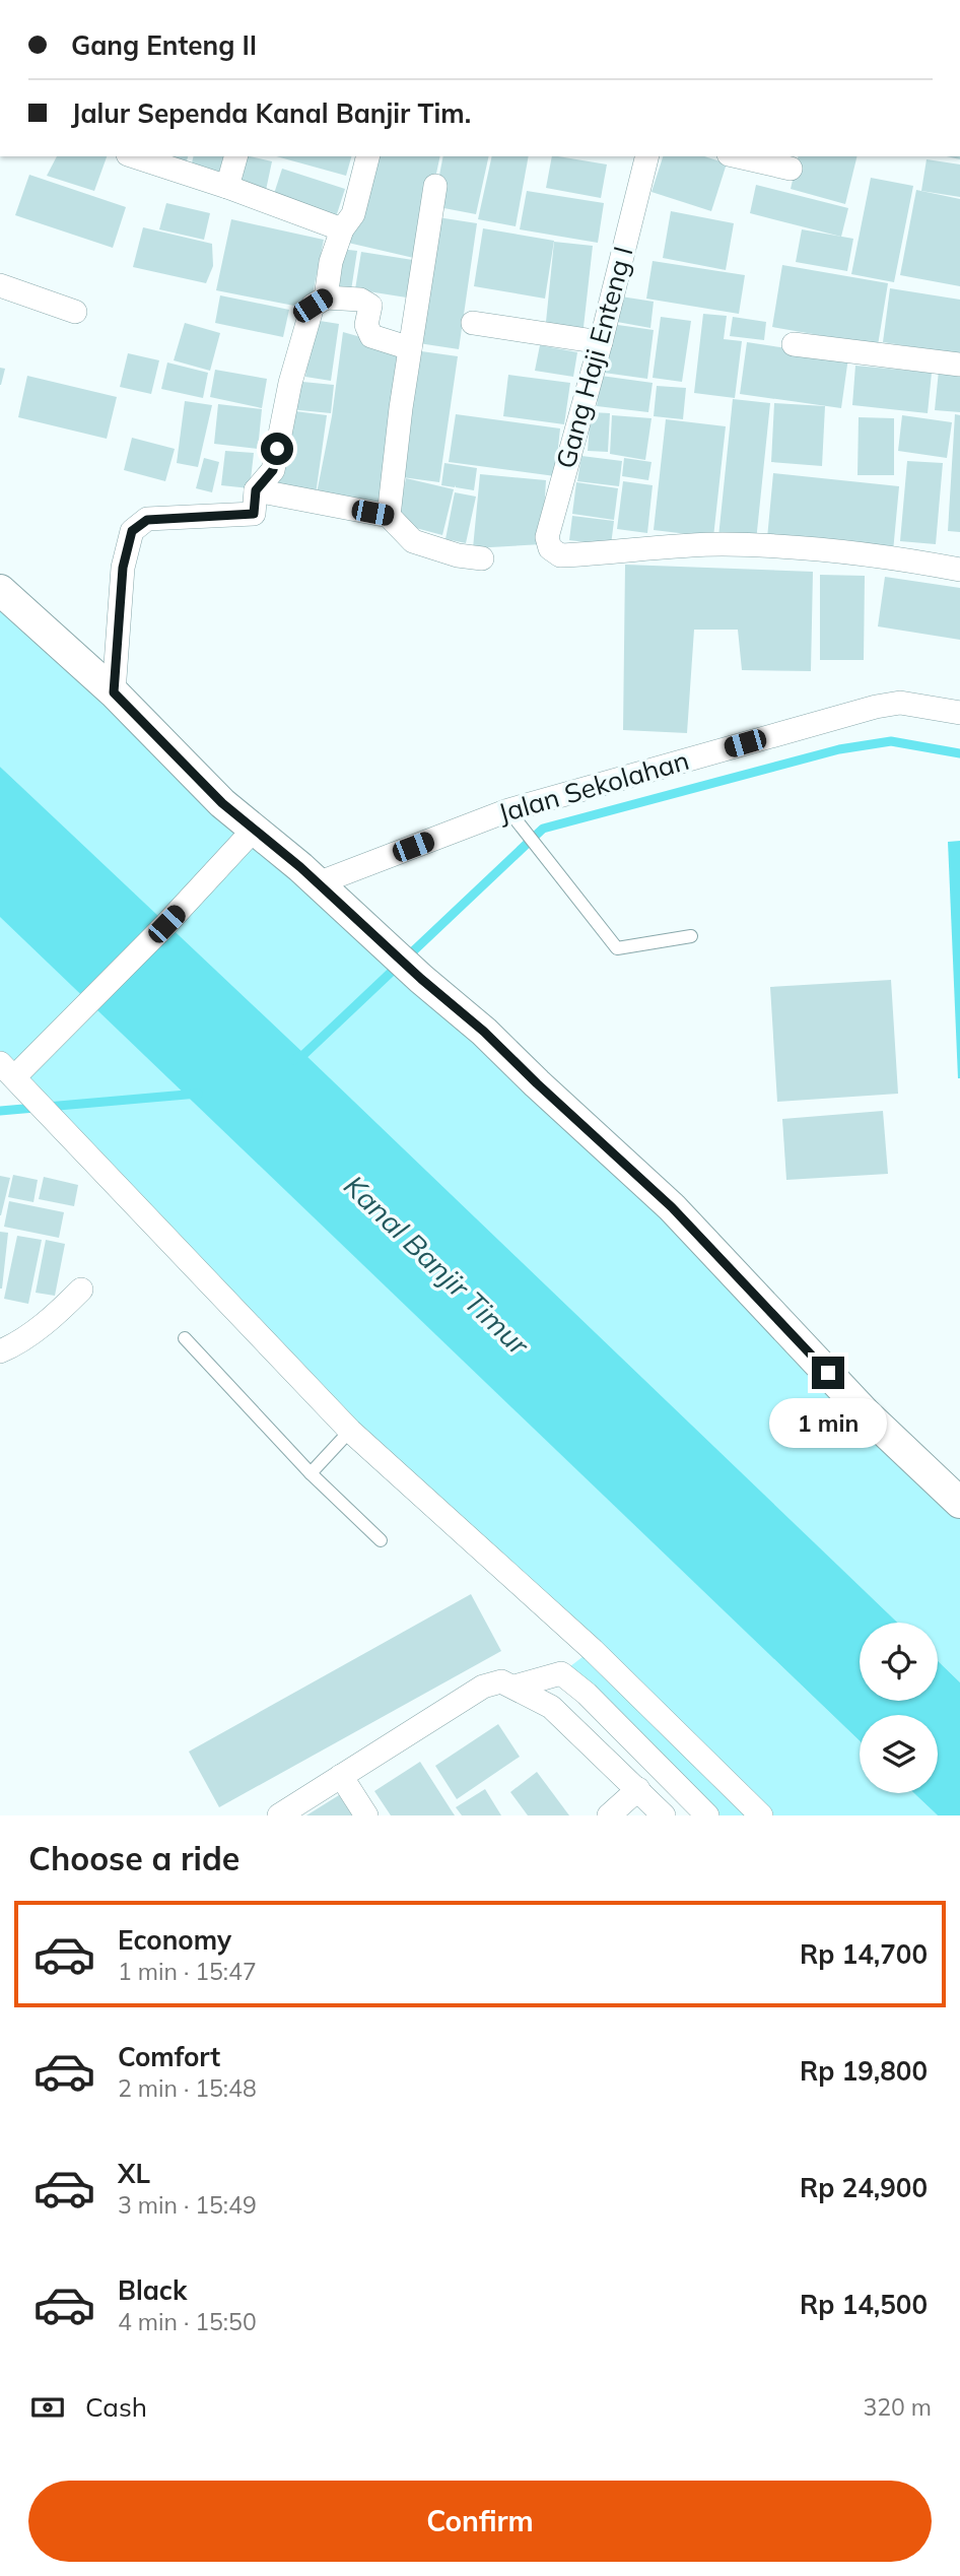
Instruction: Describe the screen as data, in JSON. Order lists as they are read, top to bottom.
{
  "streets": {
    "street": ["Gang Haji Enteng I", "Jalan Sekolahan"]
  },
  "water": ["Kanal Banjir Timur"],
  "page": {
    "banner": ["Gang Enteng II", "Jalur Sependa Kanal Banjir Tim."],
    "bubble": "1 min",
    "heading": "Choose a ride",
    "list": [
      {
        "name": "Economy",
        "note": "1 min · 15:47",
        "value": "Rp 14,700"
      },
      {
        "name": "Comfort",
        "note": "2 min · 15:48",
        "value": "Rp 19,800"
      },
      {
        "name": "XL",
        "note": "3 min · 15:49",
        "value": "Rp 24,900"
      },
      {
        "name": "Black",
        "note": "4 min · 15:50",
        "value": "Rp 14,500"
      }
    ],
    "pay": ["Cash", "320 m"],
    "buttons": "Confirm"
  }
}
